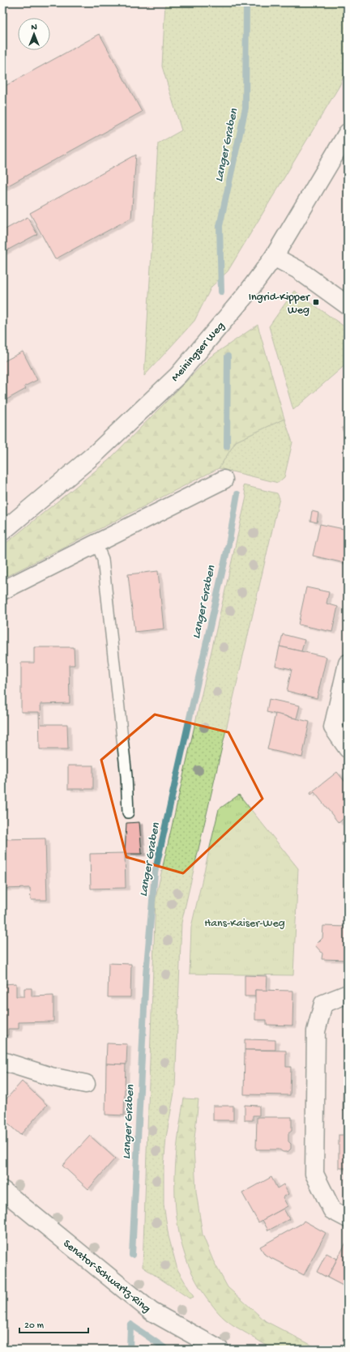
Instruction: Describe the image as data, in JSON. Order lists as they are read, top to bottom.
{
  "streets": {
    "street": ["Meiningser Weg", "Senator-Schwartz-Ring"]
  },
  "water": ["Langer Graben"],
  "parks": ["Hans-Kaiser-Weg"],
  "places": {
    "transit": ["Ingrid-Kipper Weg"]
  },
  "scale_bar": "20 m",
  "north": "top"
}
